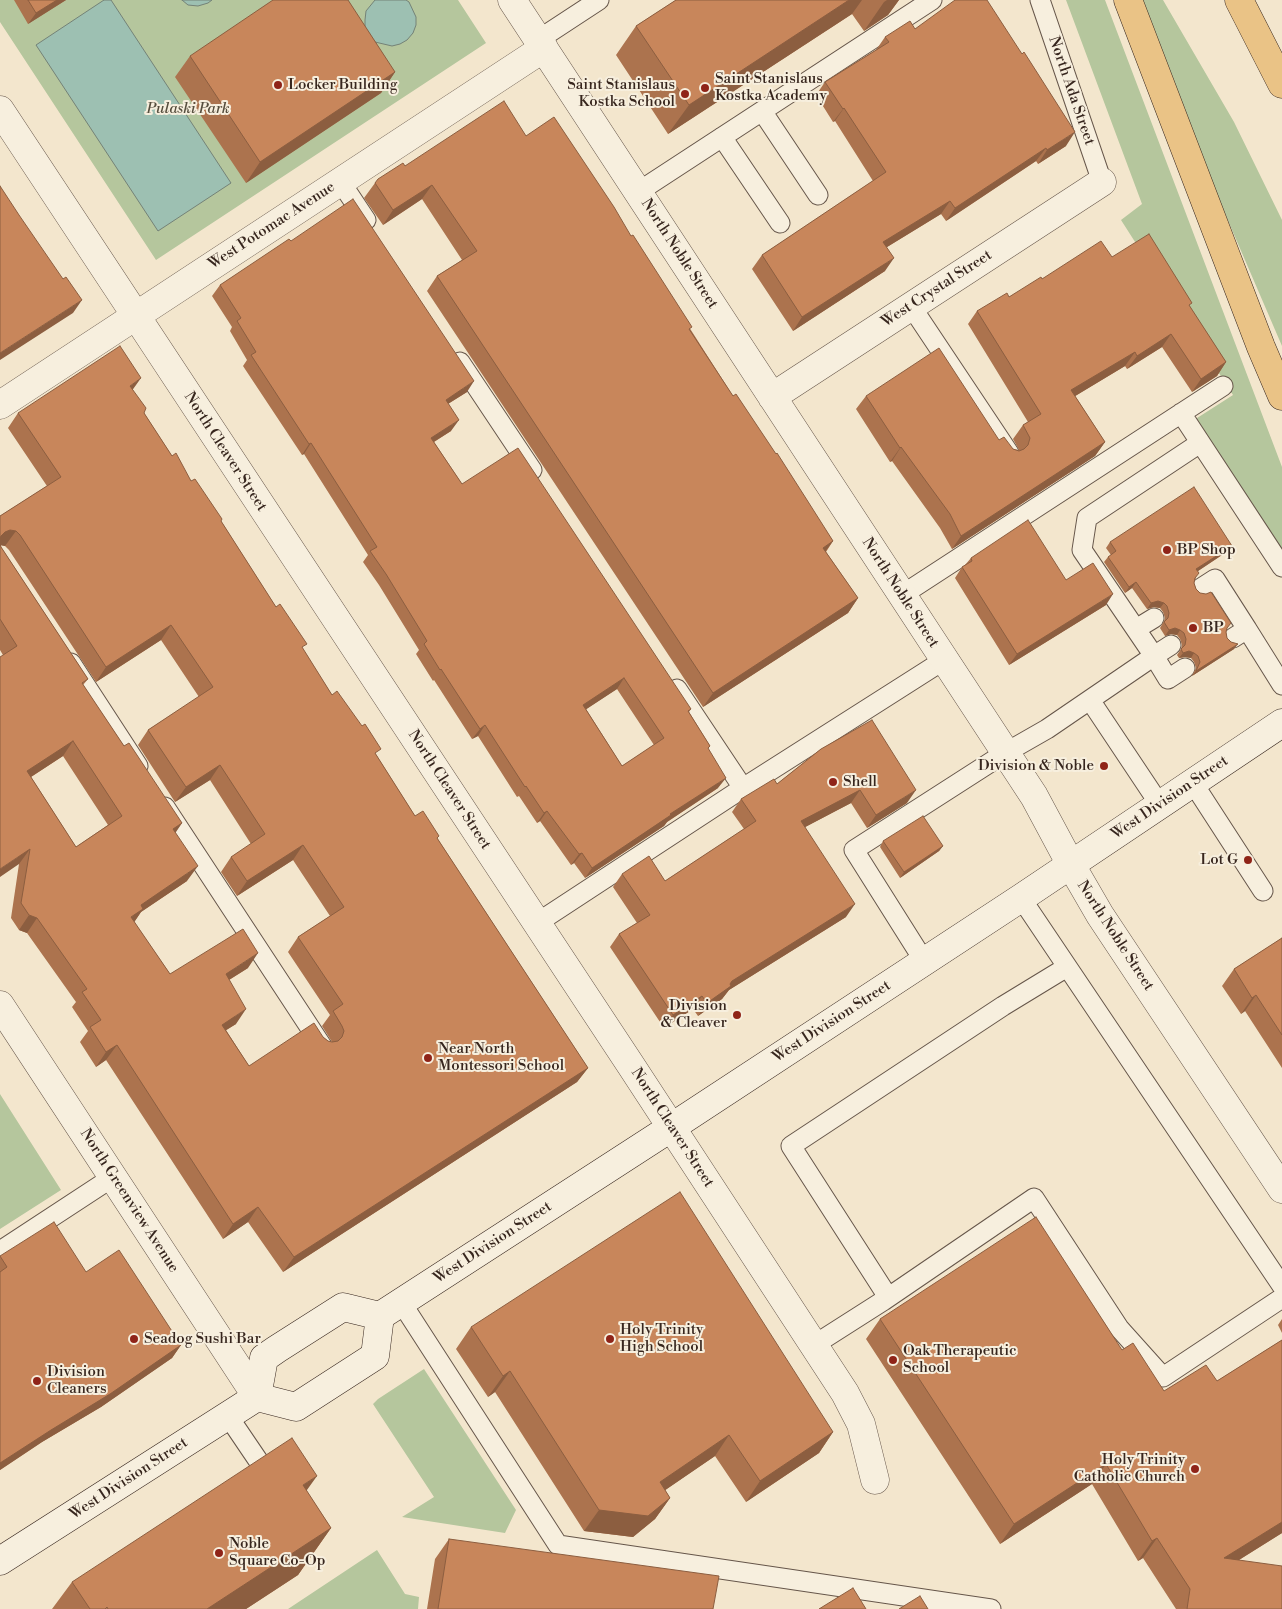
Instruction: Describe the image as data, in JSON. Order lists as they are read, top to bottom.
{
  "streets": {
    "street": [
      "West Potomac Avenue",
      "North Noble Street",
      "West Crystal Street",
      "North Cleaver Street",
      "West Division Street",
      "North Greenview Avenue"
    ],
    "lane": ["North Ada Street"]
  },
  "crossings": [
    ["North Ada Street", "West Crystal Street"],
    ["West Potomac Avenue", "North Noble Street"],
    ["West Potomac Avenue", "North Cleaver Street"],
    ["North Noble Street", "West Crystal Street"],
    ["North Noble Street", "West Division Street"],
    ["North Cleaver Street", "West Division Street"],
    ["West Division Street", "North Greenview Avenue"]
  ],
  "parks": ["Pulaski Park"],
  "places": [
    "Locker Building",
    "Saint Stanislaus Kostka Academy",
    "Saint Stanislaus Kostka School",
    "BP Shop",
    "BP",
    "Division & Noble",
    "Shell",
    "Lot G",
    "Division & Cleaver",
    "Near North Montessori School",
    "Seadog Sushi Bar",
    "Holy Trinity High School",
    "Oak Therapeutic School",
    "Division Cleaners",
    "Holy Trinity Catholic Church",
    "Noble Square Co-Op"
  ]
}
